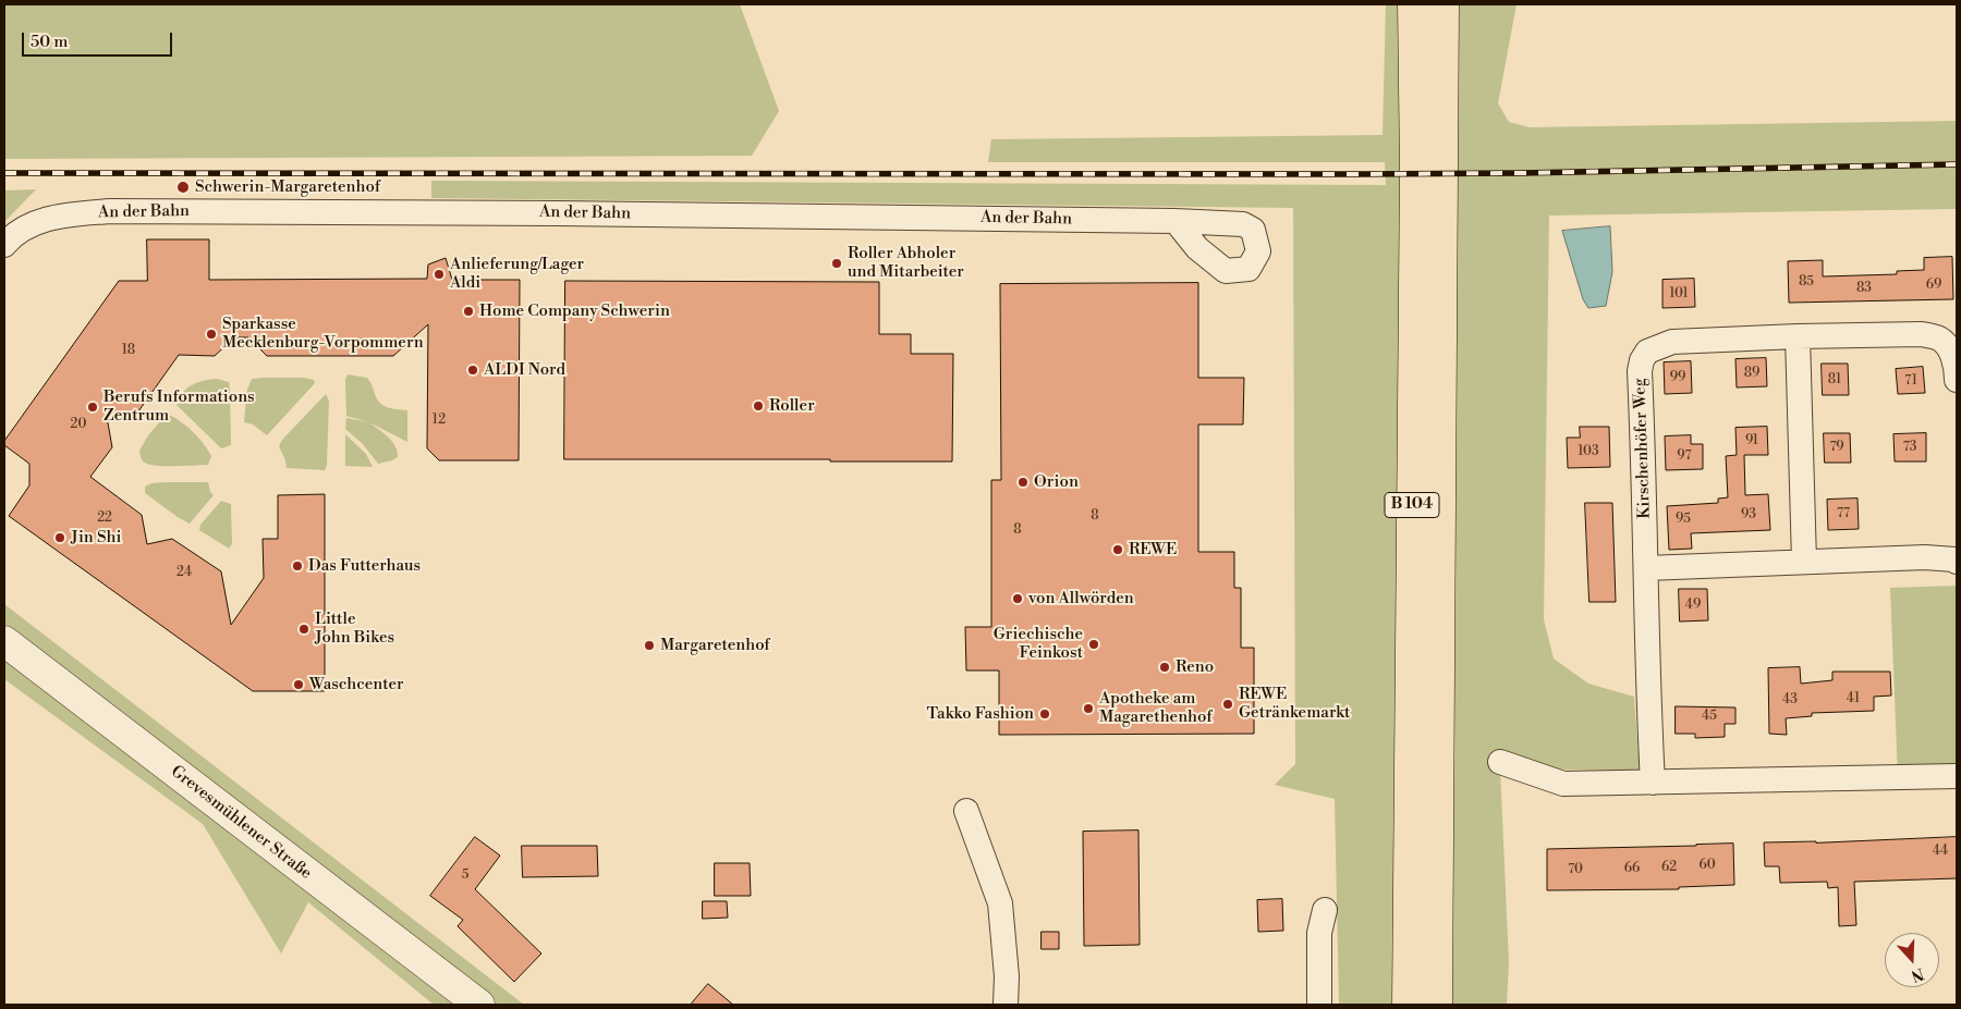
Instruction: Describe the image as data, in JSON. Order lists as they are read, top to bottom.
{
  "streets": {
    "highway": ["B 104"],
    "street": ["An der Bahn", "Kirschenhöfer Weg", "Grevesmühlener Straße"]
  },
  "places": [
    "Schwerin-Margaretenhof",
    "Roller Abholer und Mitarbeiter",
    "Anlieferung/Lager Aldi",
    "Home Company Schwerin",
    "Sparkasse Mecklenburg-Vorpommern",
    "ALDI Nord",
    "Roller",
    "Berufs Informations Zentrum",
    "Orion",
    "Jin Shi",
    "REWE",
    "Das Futterhaus",
    "von Allwörden",
    "Little John Bikes",
    "Griechische Feinkost",
    "Margaretenhof",
    "Reno",
    "Waschcenter",
    "REWE Getränkemarkt",
    "Apotheke am Magarethenhof",
    "Takko Fashion"
  ],
  "house_numbers": [
    "85",
    "69",
    "83",
    "101",
    "18",
    "89",
    "99",
    "81",
    "71",
    "12",
    "20",
    "91",
    "79",
    "73",
    "103",
    "97",
    "77",
    "93",
    "8",
    "22",
    "95",
    "8",
    "24",
    "49",
    "41",
    "43",
    "45",
    "44",
    "60",
    "62",
    "66",
    "70",
    "5"
  ],
  "scale_bar": "50 m",
  "north": "bottom"
}
